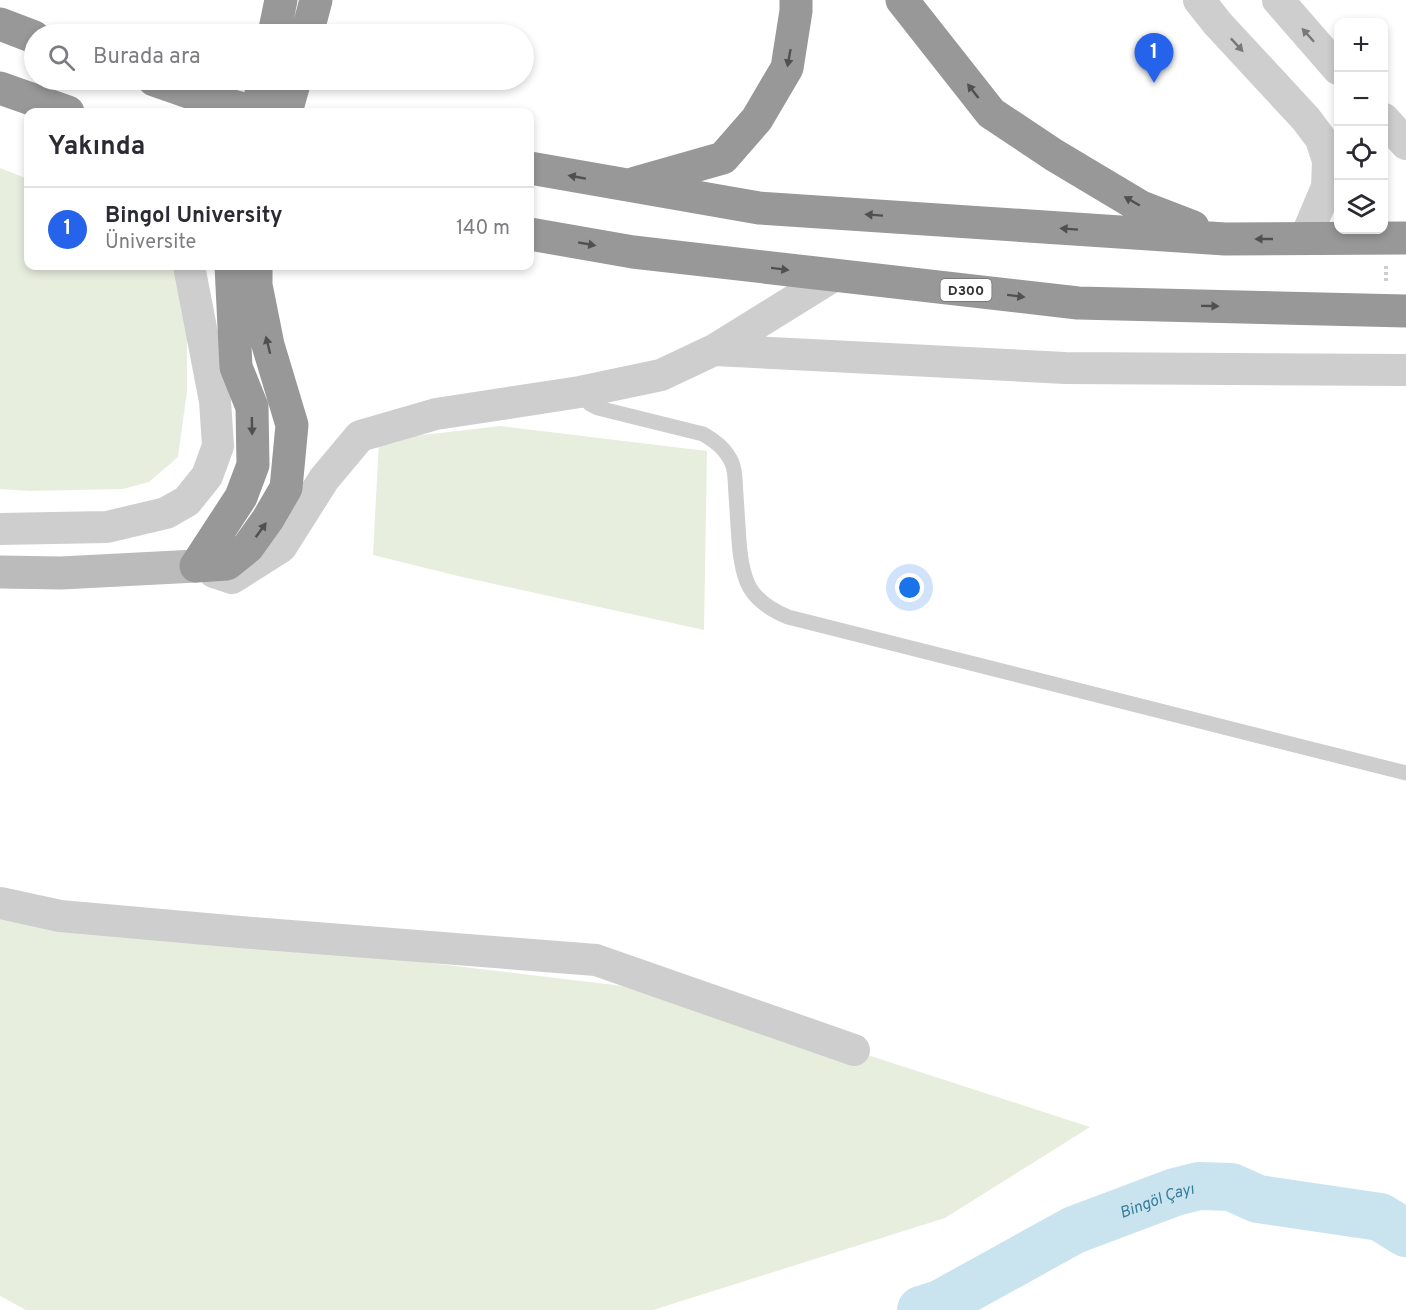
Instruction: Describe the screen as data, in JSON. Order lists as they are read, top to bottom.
{
  "streets": {
    "highway": ["D300"]
  },
  "water": ["Bingöl Çayı"],
  "page": {
    "map_buttons": ["+", "−"],
    "search": "Burada ara",
    "pins": "1",
    "heading": "Yakında",
    "list": [
      {
        "mark": "1",
        "name": "Bingol University",
        "note": "Üniversite",
        "value": "140 m"
      }
    ]
  }
}
